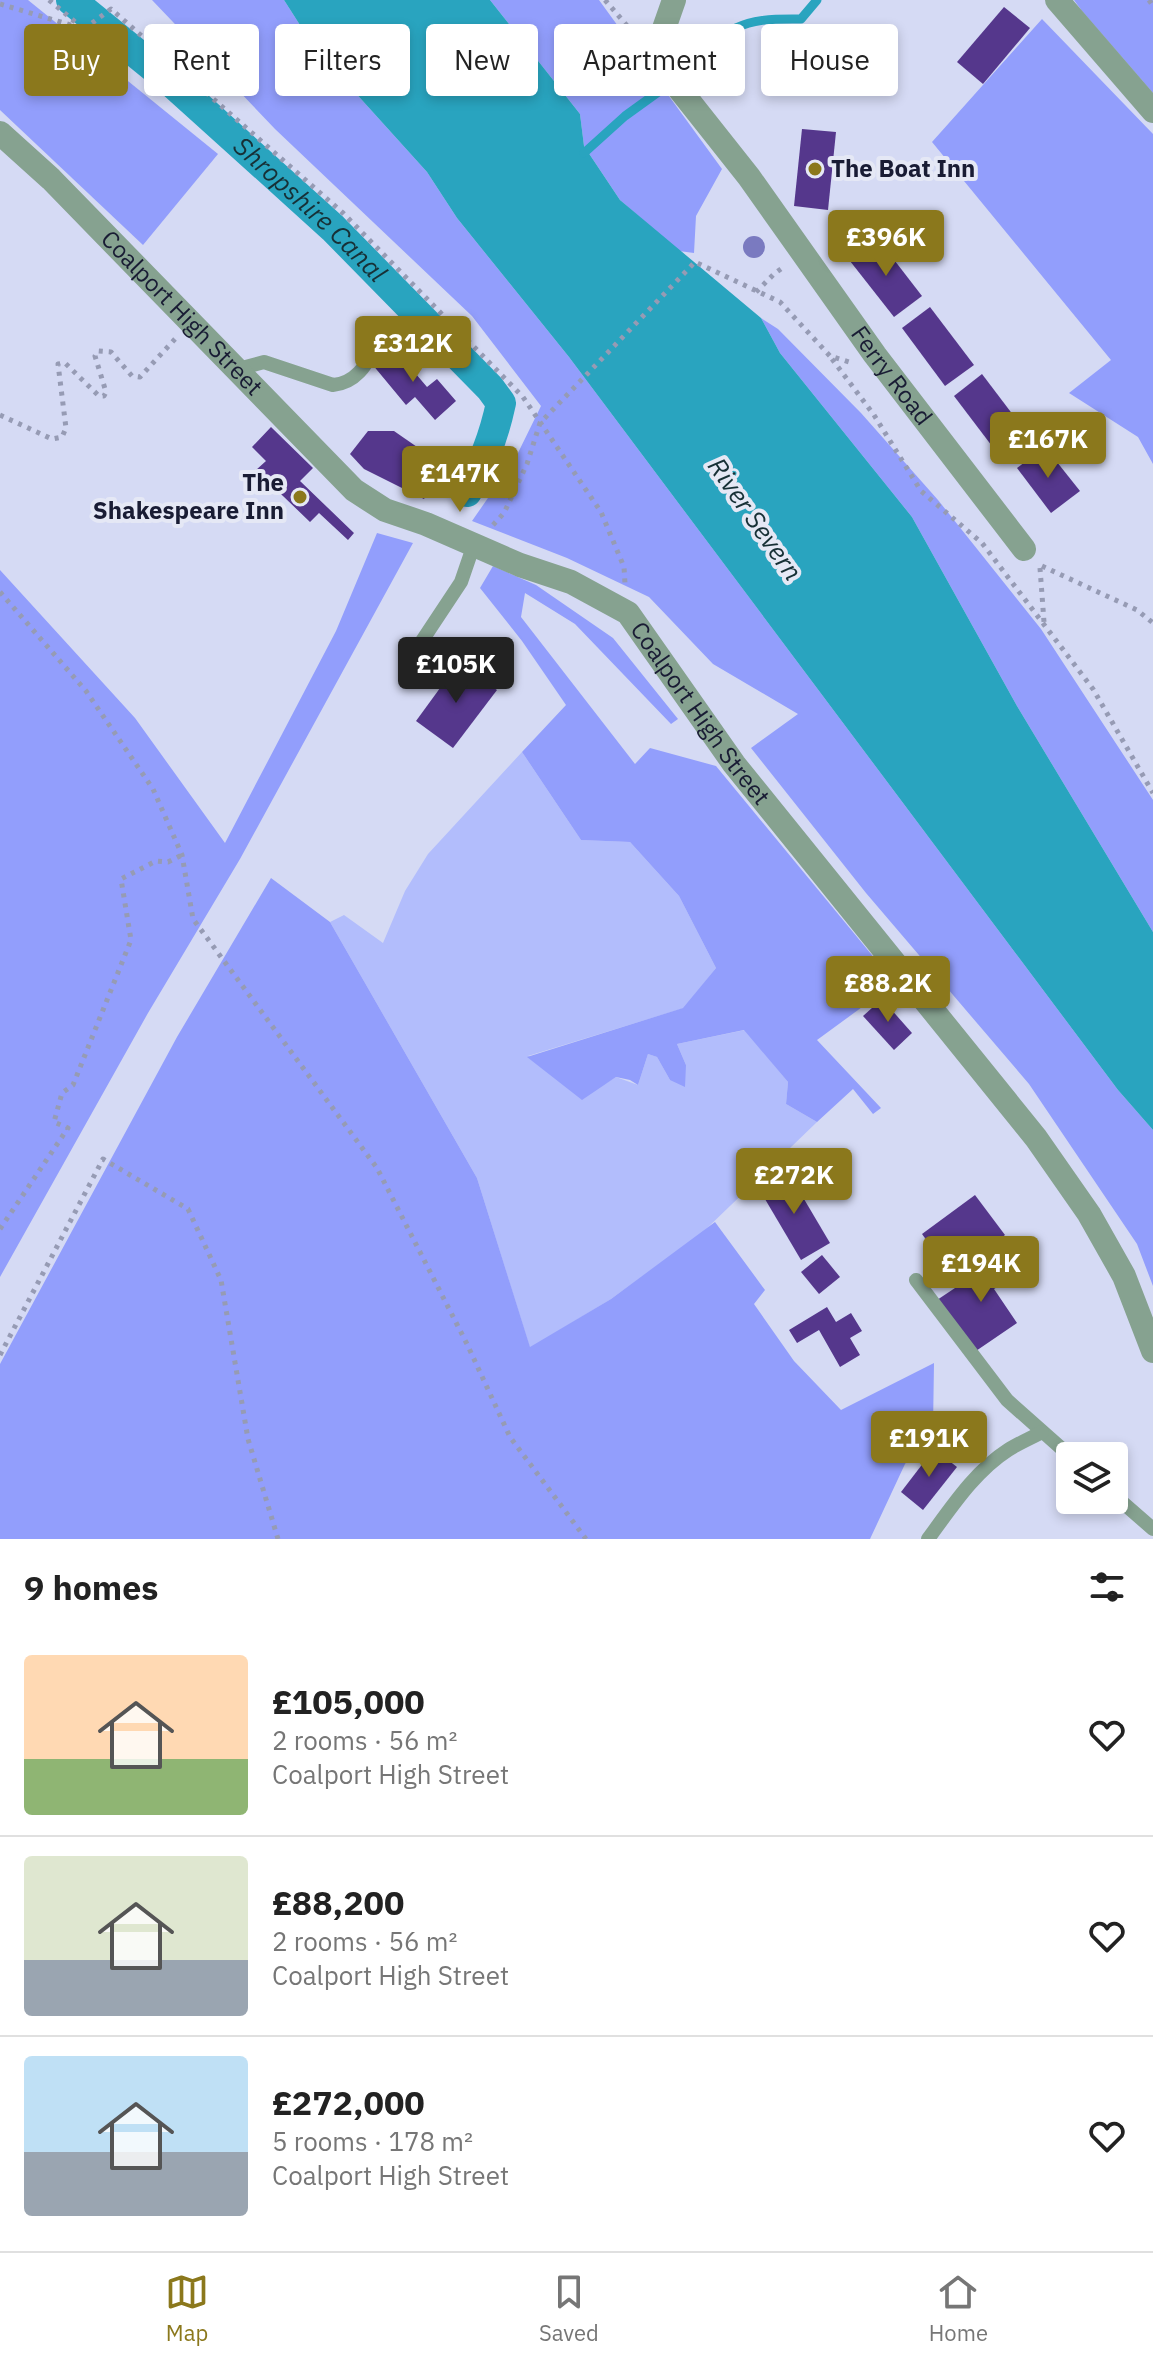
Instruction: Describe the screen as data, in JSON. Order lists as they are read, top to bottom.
{
  "streets": {
    "street": ["Coalport High Street", "Ferry Road"]
  },
  "water": ["Shropshire Canal", "River Severn"],
  "places": ["The Boat Inn", "The Shakespeare Inn"],
  "page": {
    "chip": [
      "Buy",
      "Rent",
      "Filters",
      "New",
      "Apartment",
      "House"
    ],
    "price": [
      "£396K",
      "£312K",
      "£167K",
      "£147K",
      "£105K",
      "£88.2K",
      "£272K",
      "£194K",
      "£191K"
    ],
    "heading": "9 homes",
    "list": [
      {
        "name": "£105,000",
        "note": "2 rooms · 56 m² · Coalport High Street"
      },
      {
        "name": "£88,200",
        "note": "2 rooms · 56 m² · Coalport High Street"
      },
      {
        "name": "£272,000",
        "note": "5 rooms · 178 m² · Coalport High Street"
      }
    ],
    "tabs": ["Map", "Saved", "Home"]
  }
}
